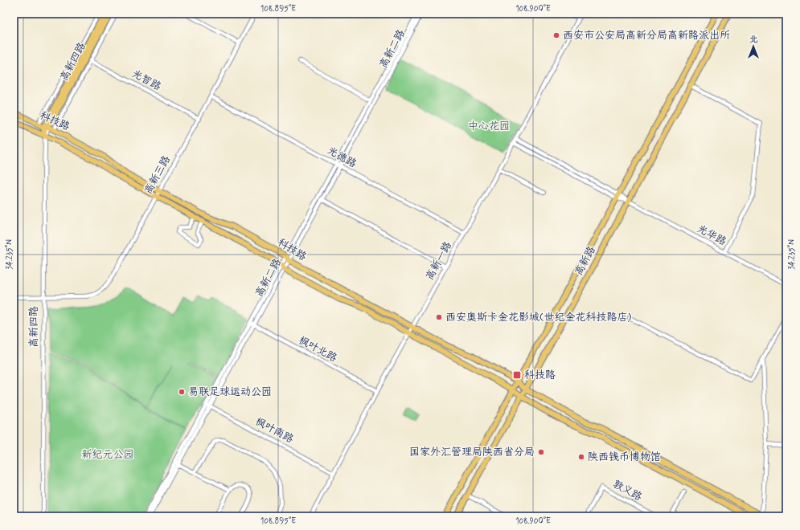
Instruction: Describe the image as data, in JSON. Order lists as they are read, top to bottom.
{
  "streets": {
    "main road": ["高新四路", "科技路", "高新路"],
    "street": [
      "高新二路",
      "光智路",
      "光德路",
      "高新三路",
      "光华路",
      "高新一路",
      "枫叶北路",
      "枫叶南路",
      "敦义路"
    ]
  },
  "crossings": [
    ["高新二路", "科技路"],
    ["高新二路", "光德路"],
    ["高新二路", "枫叶北路"],
    ["高新二路", "枫叶南路"],
    ["高新四路", "光智路"],
    ["高新四路", "科技路"],
    ["高新四路", "高新三路"],
    ["光智路", "高新三路"],
    ["科技路", "高新三路"],
    ["科技路", "高新一路"],
    ["科技路", "高新路"],
    ["光德路", "高新三路"],
    ["光德路", "高新一路"],
    ["光华路", "高新一路"],
    ["光华路", "高新路"],
    ["高新一路", "枫叶北路"],
    ["高新一路", "枫叶南路"]
  ],
  "parks": ["中心花园", "新纪元公园"],
  "places": {
    "other": [
      "西安市公安局高新分局高新路派出所",
      "西安奥斯卡金花影城(世纪金花科技路店)",
      "易联足球运动公园",
      "国家外汇管理局陕西省分局",
      "陕西钱币博物馆"
    ],
    "transit": ["科技路"]
  },
  "north": "top",
  "coordinates": ["108.895°E", "108.900°E", "34.235°N"]
}
